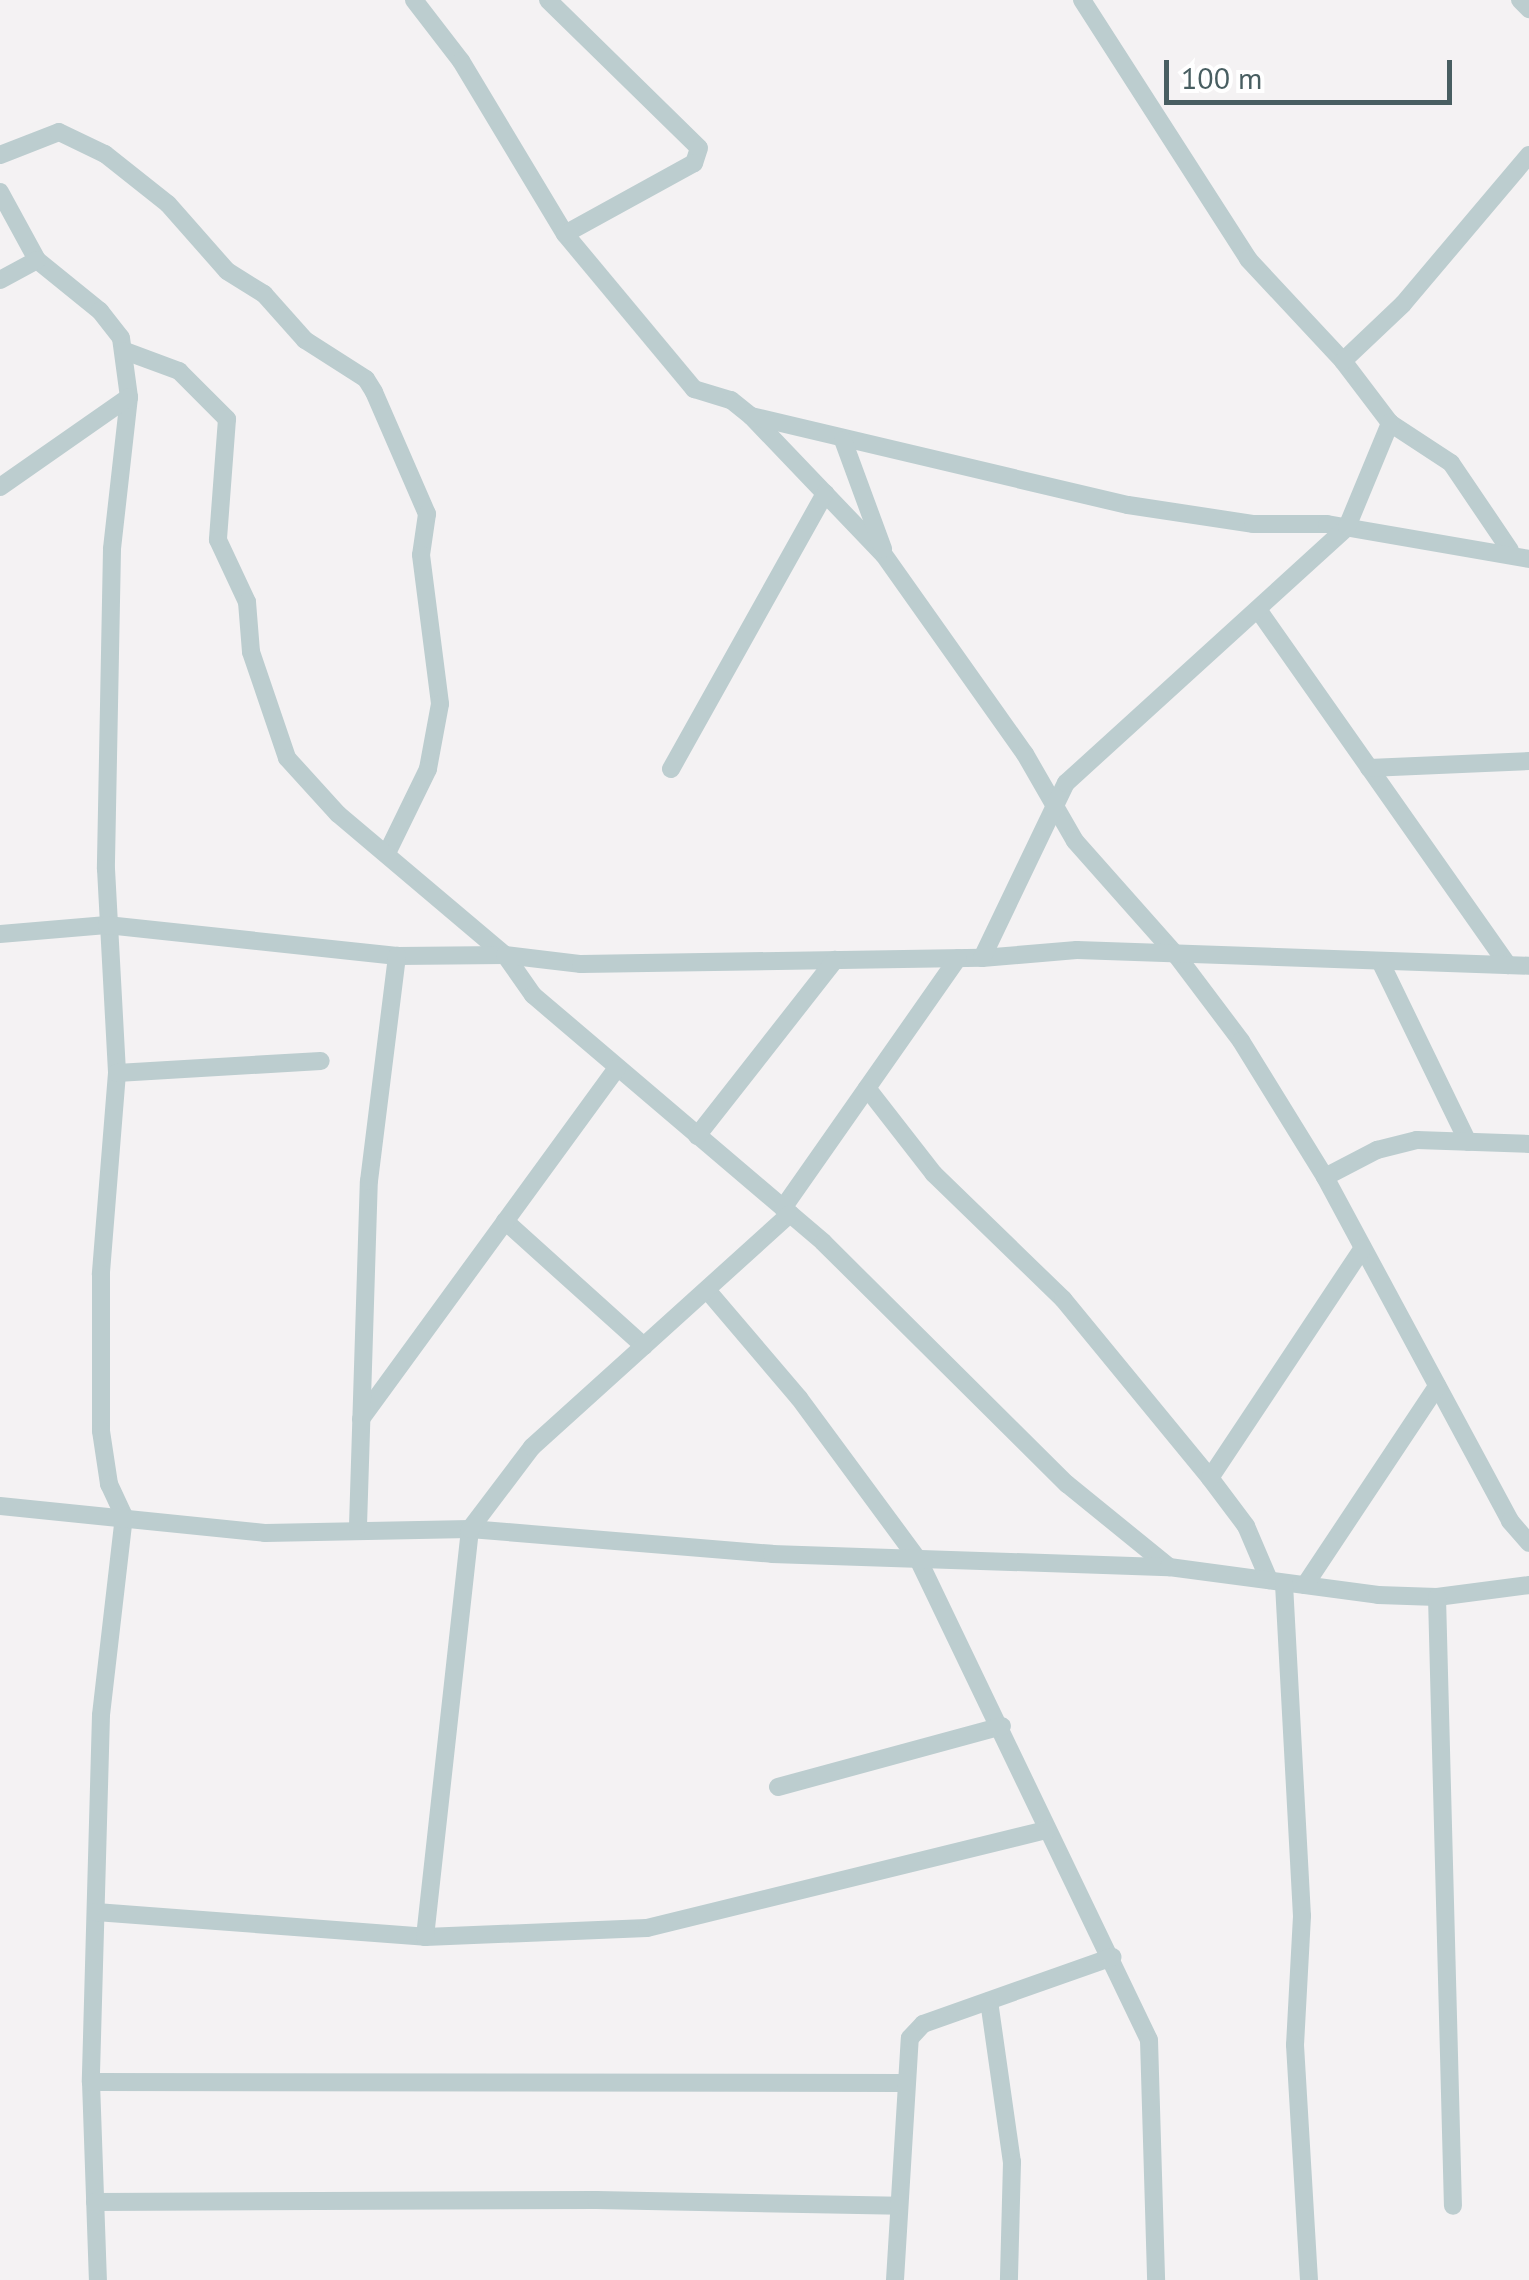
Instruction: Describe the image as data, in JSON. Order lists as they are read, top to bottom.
{
  "scale_bar": "100 m"
}
